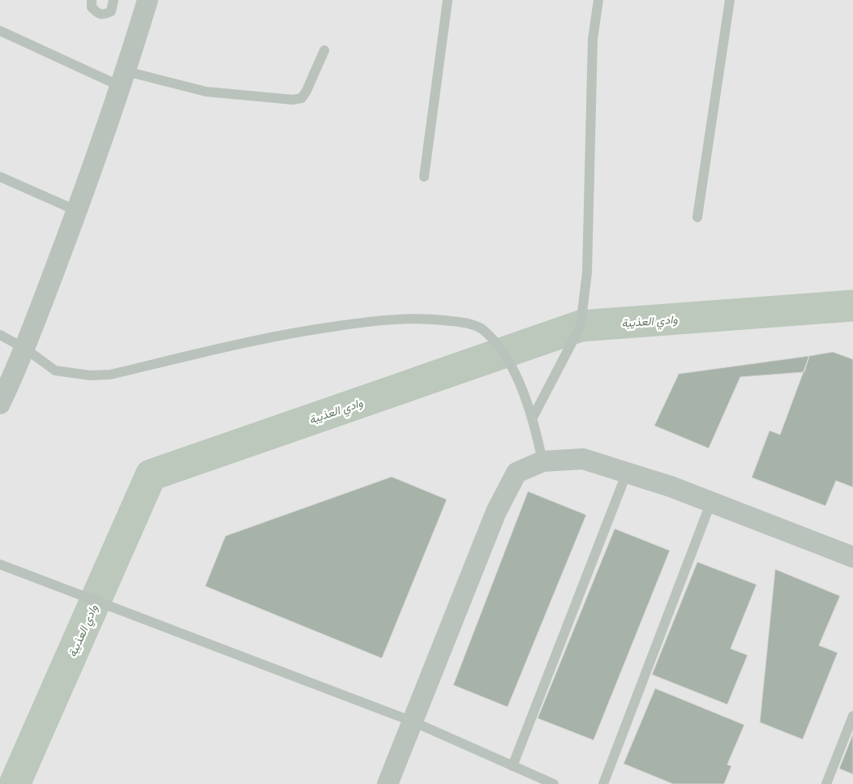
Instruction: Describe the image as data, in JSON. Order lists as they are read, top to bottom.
{
  "water": ["وادي العذيبة"]
}
